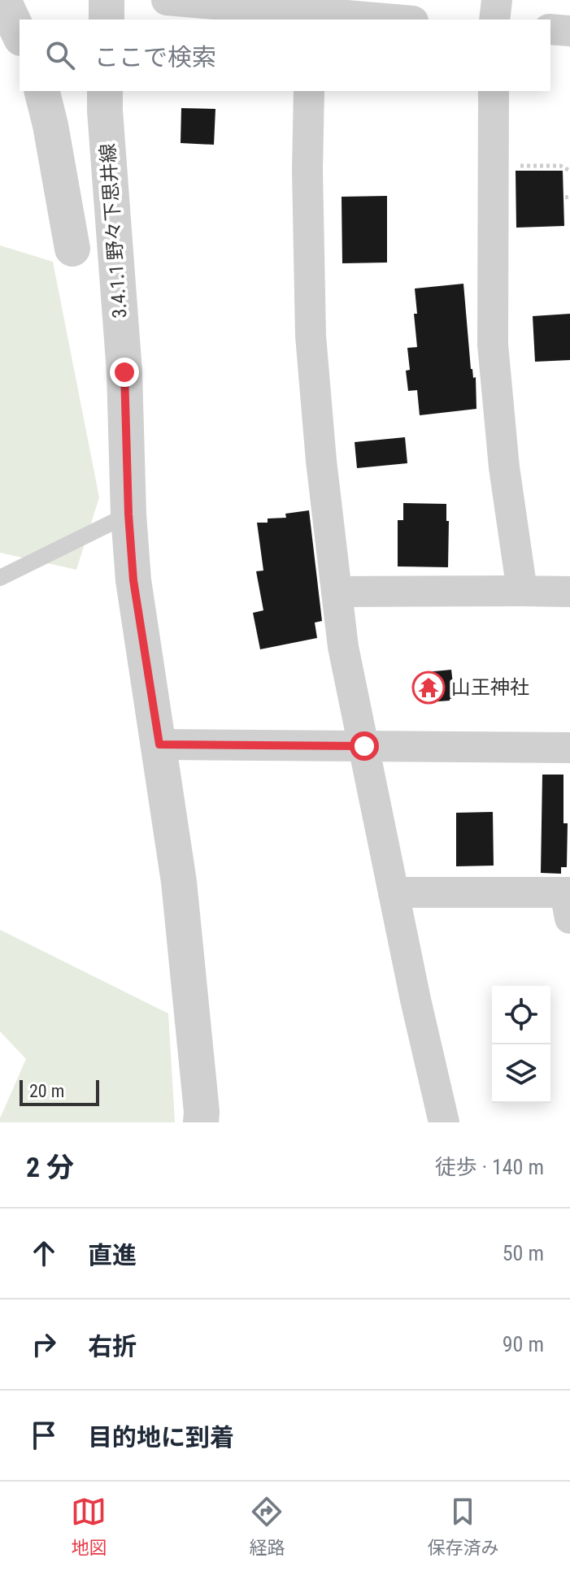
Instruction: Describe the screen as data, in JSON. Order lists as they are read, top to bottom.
{
  "streets": {
    "street": ["3.4.1.1 野々下思井線"]
  },
  "places": {
    "temple": ["山王神社"]
  },
  "scale_bar": "20 m",
  "page": {
    "search": "ここで検索",
    "scale": "20 m",
    "heading": ["2 分", "徒歩 · 140 m"],
    "list": [
      ["直進", "50 m"],
      ["右折", "90 m"],
      "目的地に到着"
    ],
    "nav": ["地図", "経路", "保存済み"]
  }
}
